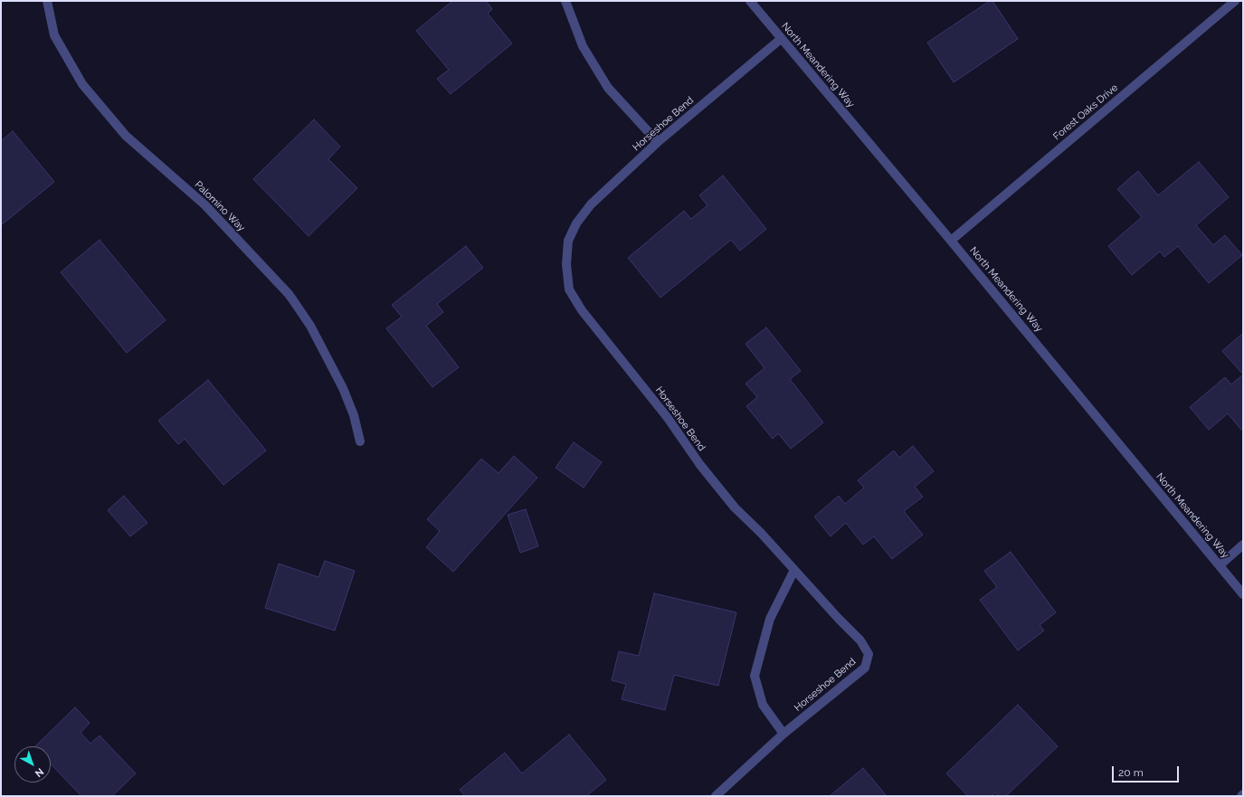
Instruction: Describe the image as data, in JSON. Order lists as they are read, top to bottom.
{
  "streets": {
    "street": [
      "North Meandering Way",
      "Forest Oaks Drive",
      "Horseshoe Bend",
      "Palomino Way"
    ]
  },
  "crossings": [
    ["North Meandering Way", "Forest Oaks Drive"],
    ["North Meandering Way", "Horseshoe Bend"]
  ],
  "scale_bar": "20 m",
  "north": "bottom right"
}
